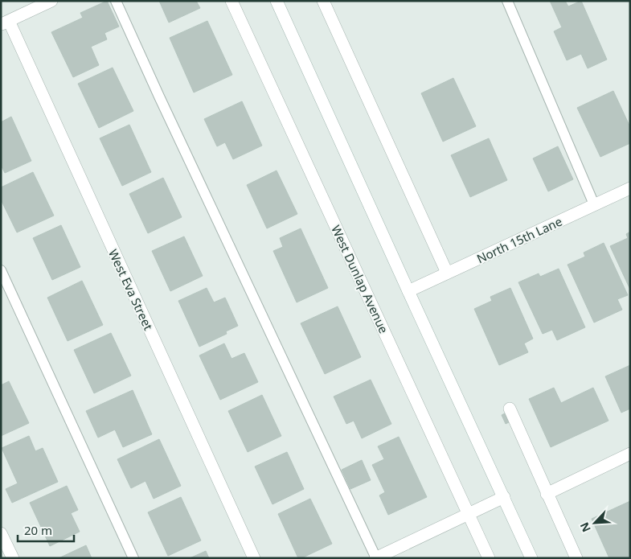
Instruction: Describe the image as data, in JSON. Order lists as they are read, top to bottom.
{
  "streets": {
    "street": ["North 15th Lane", "West Dunlap Avenue", "West Eva Street"]
  },
  "scale_bar": "20 m",
  "north": "bottom left"
}
